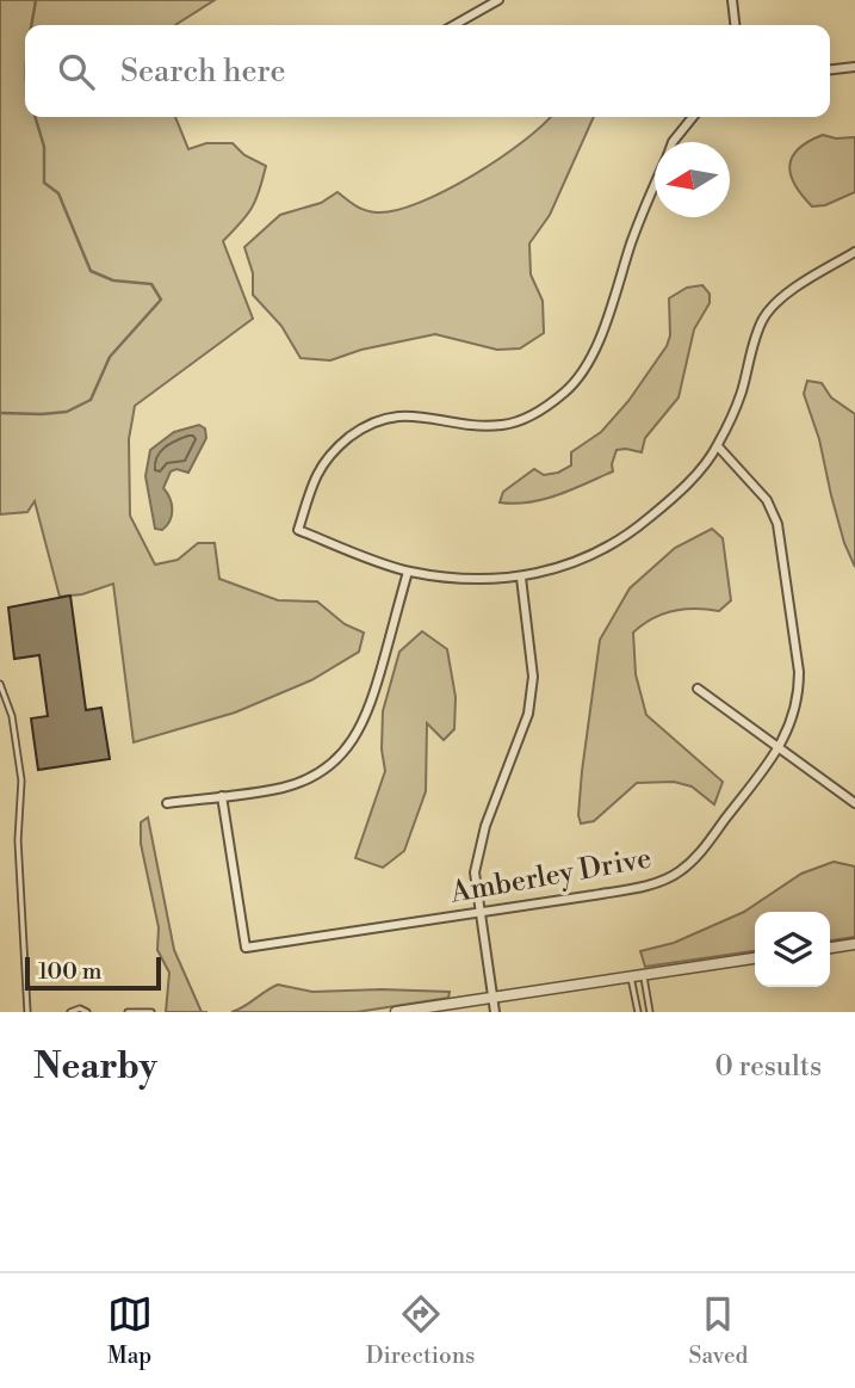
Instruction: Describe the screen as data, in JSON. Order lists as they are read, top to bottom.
{
  "streets": {
    "street": ["Amberley Drive"]
  },
  "scale_bar": "100 m",
  "north": "left",
  "page": {
    "search": "Search here",
    "scale": "100 m",
    "heading": ["Nearby", "0 results"],
    "nav": ["Map", "Directions", "Saved"]
  }
}
